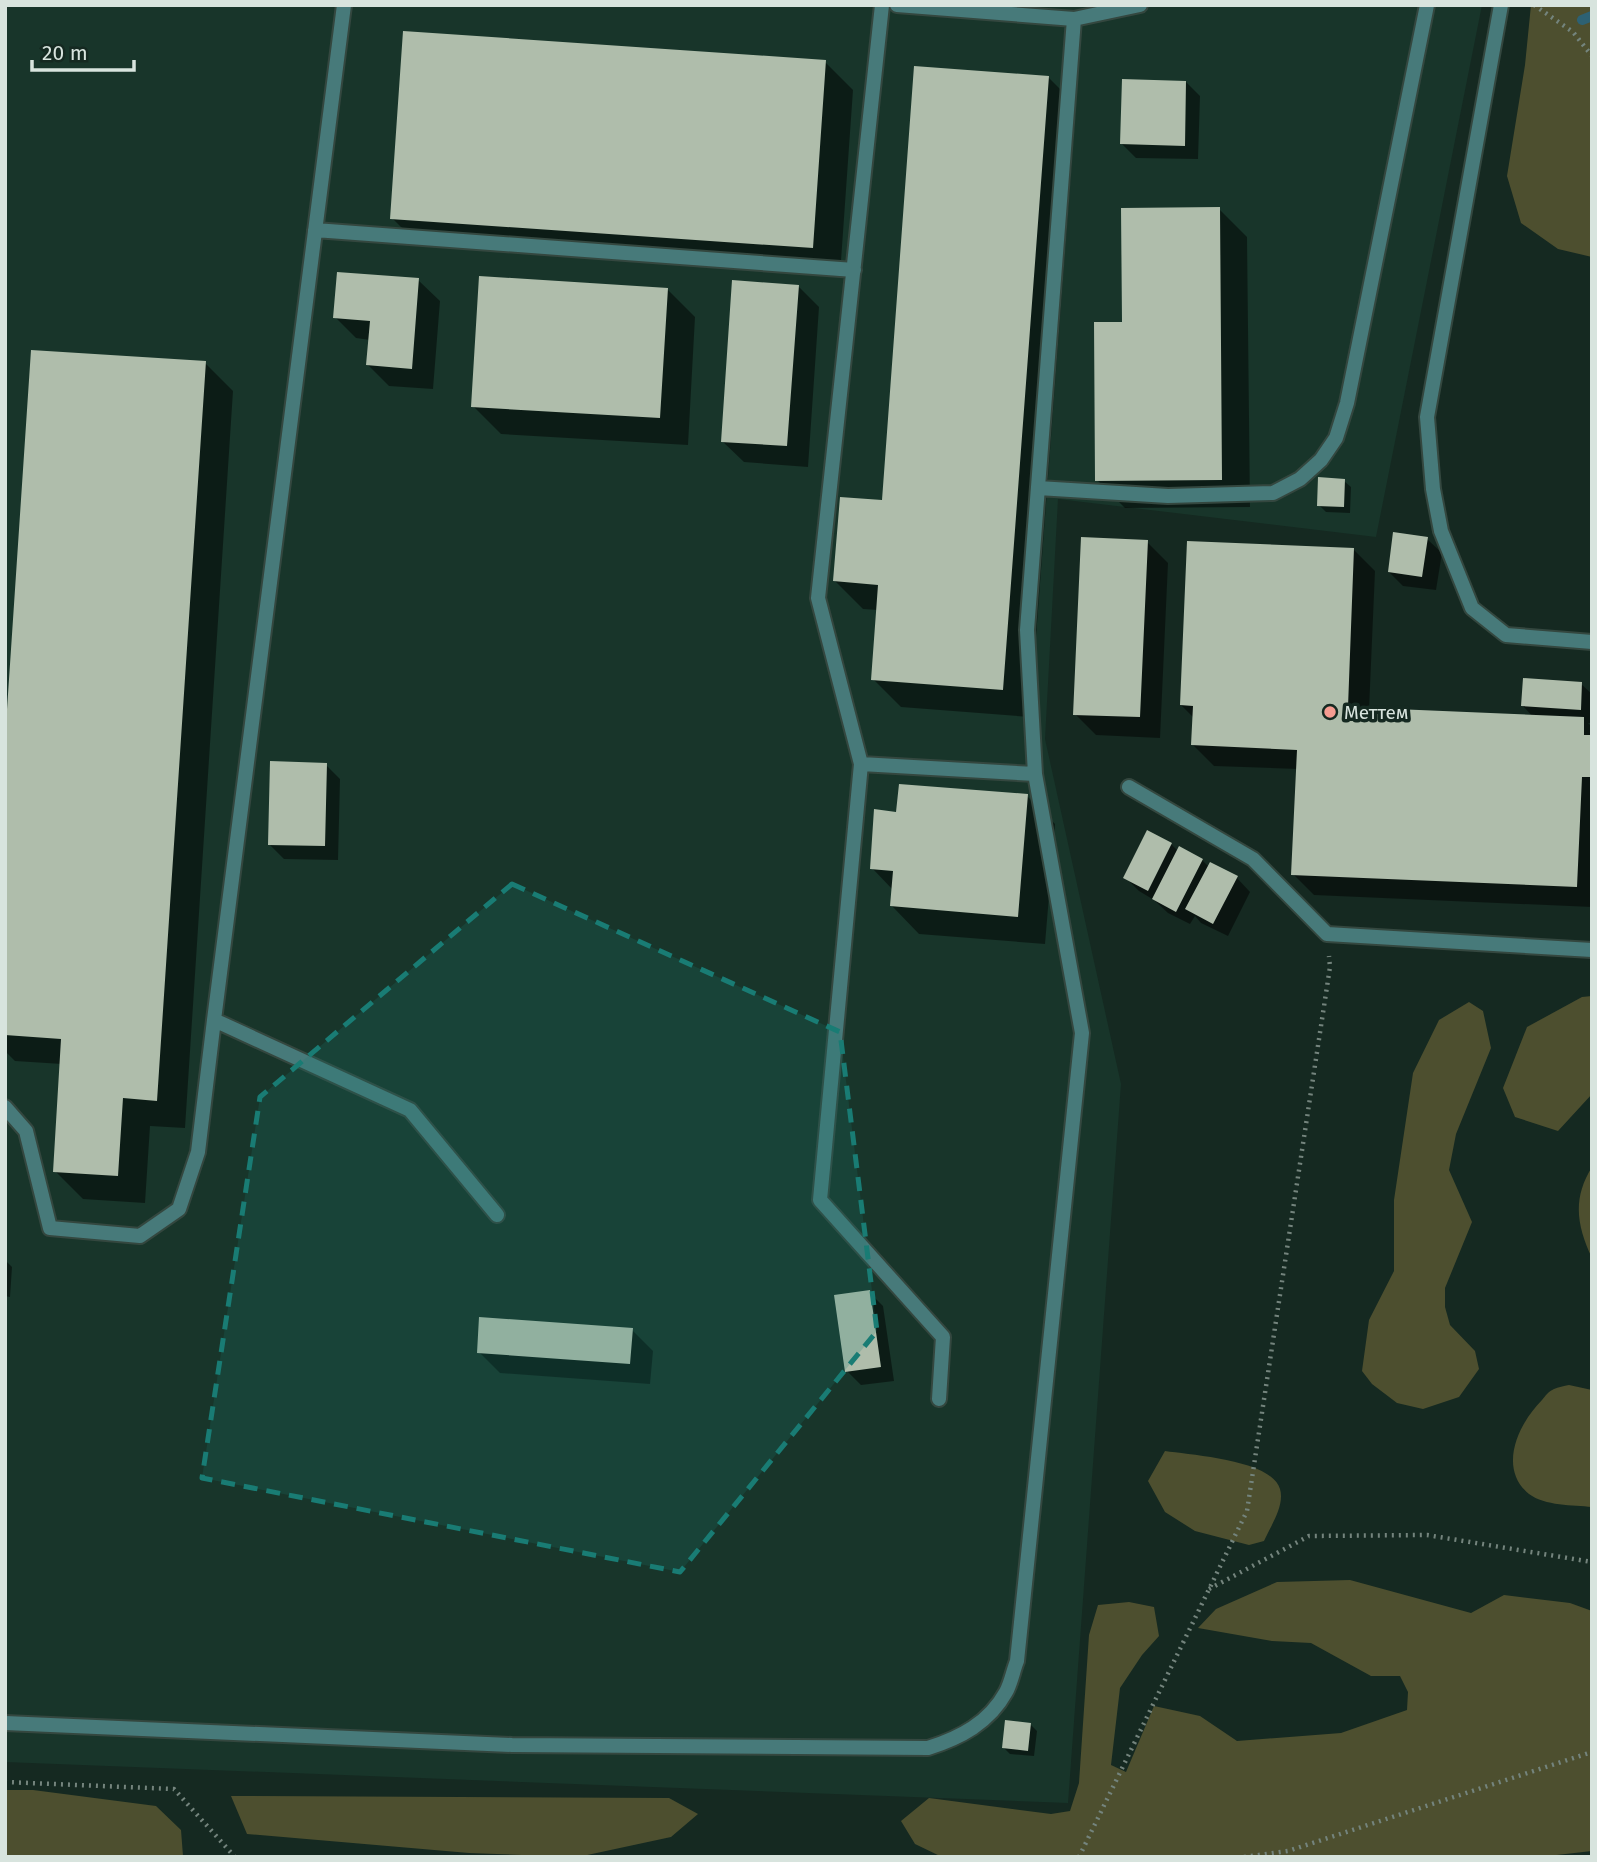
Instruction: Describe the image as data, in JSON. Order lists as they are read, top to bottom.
{
  "places": ["Меттем"],
  "scale_bar": "20 m"
}
